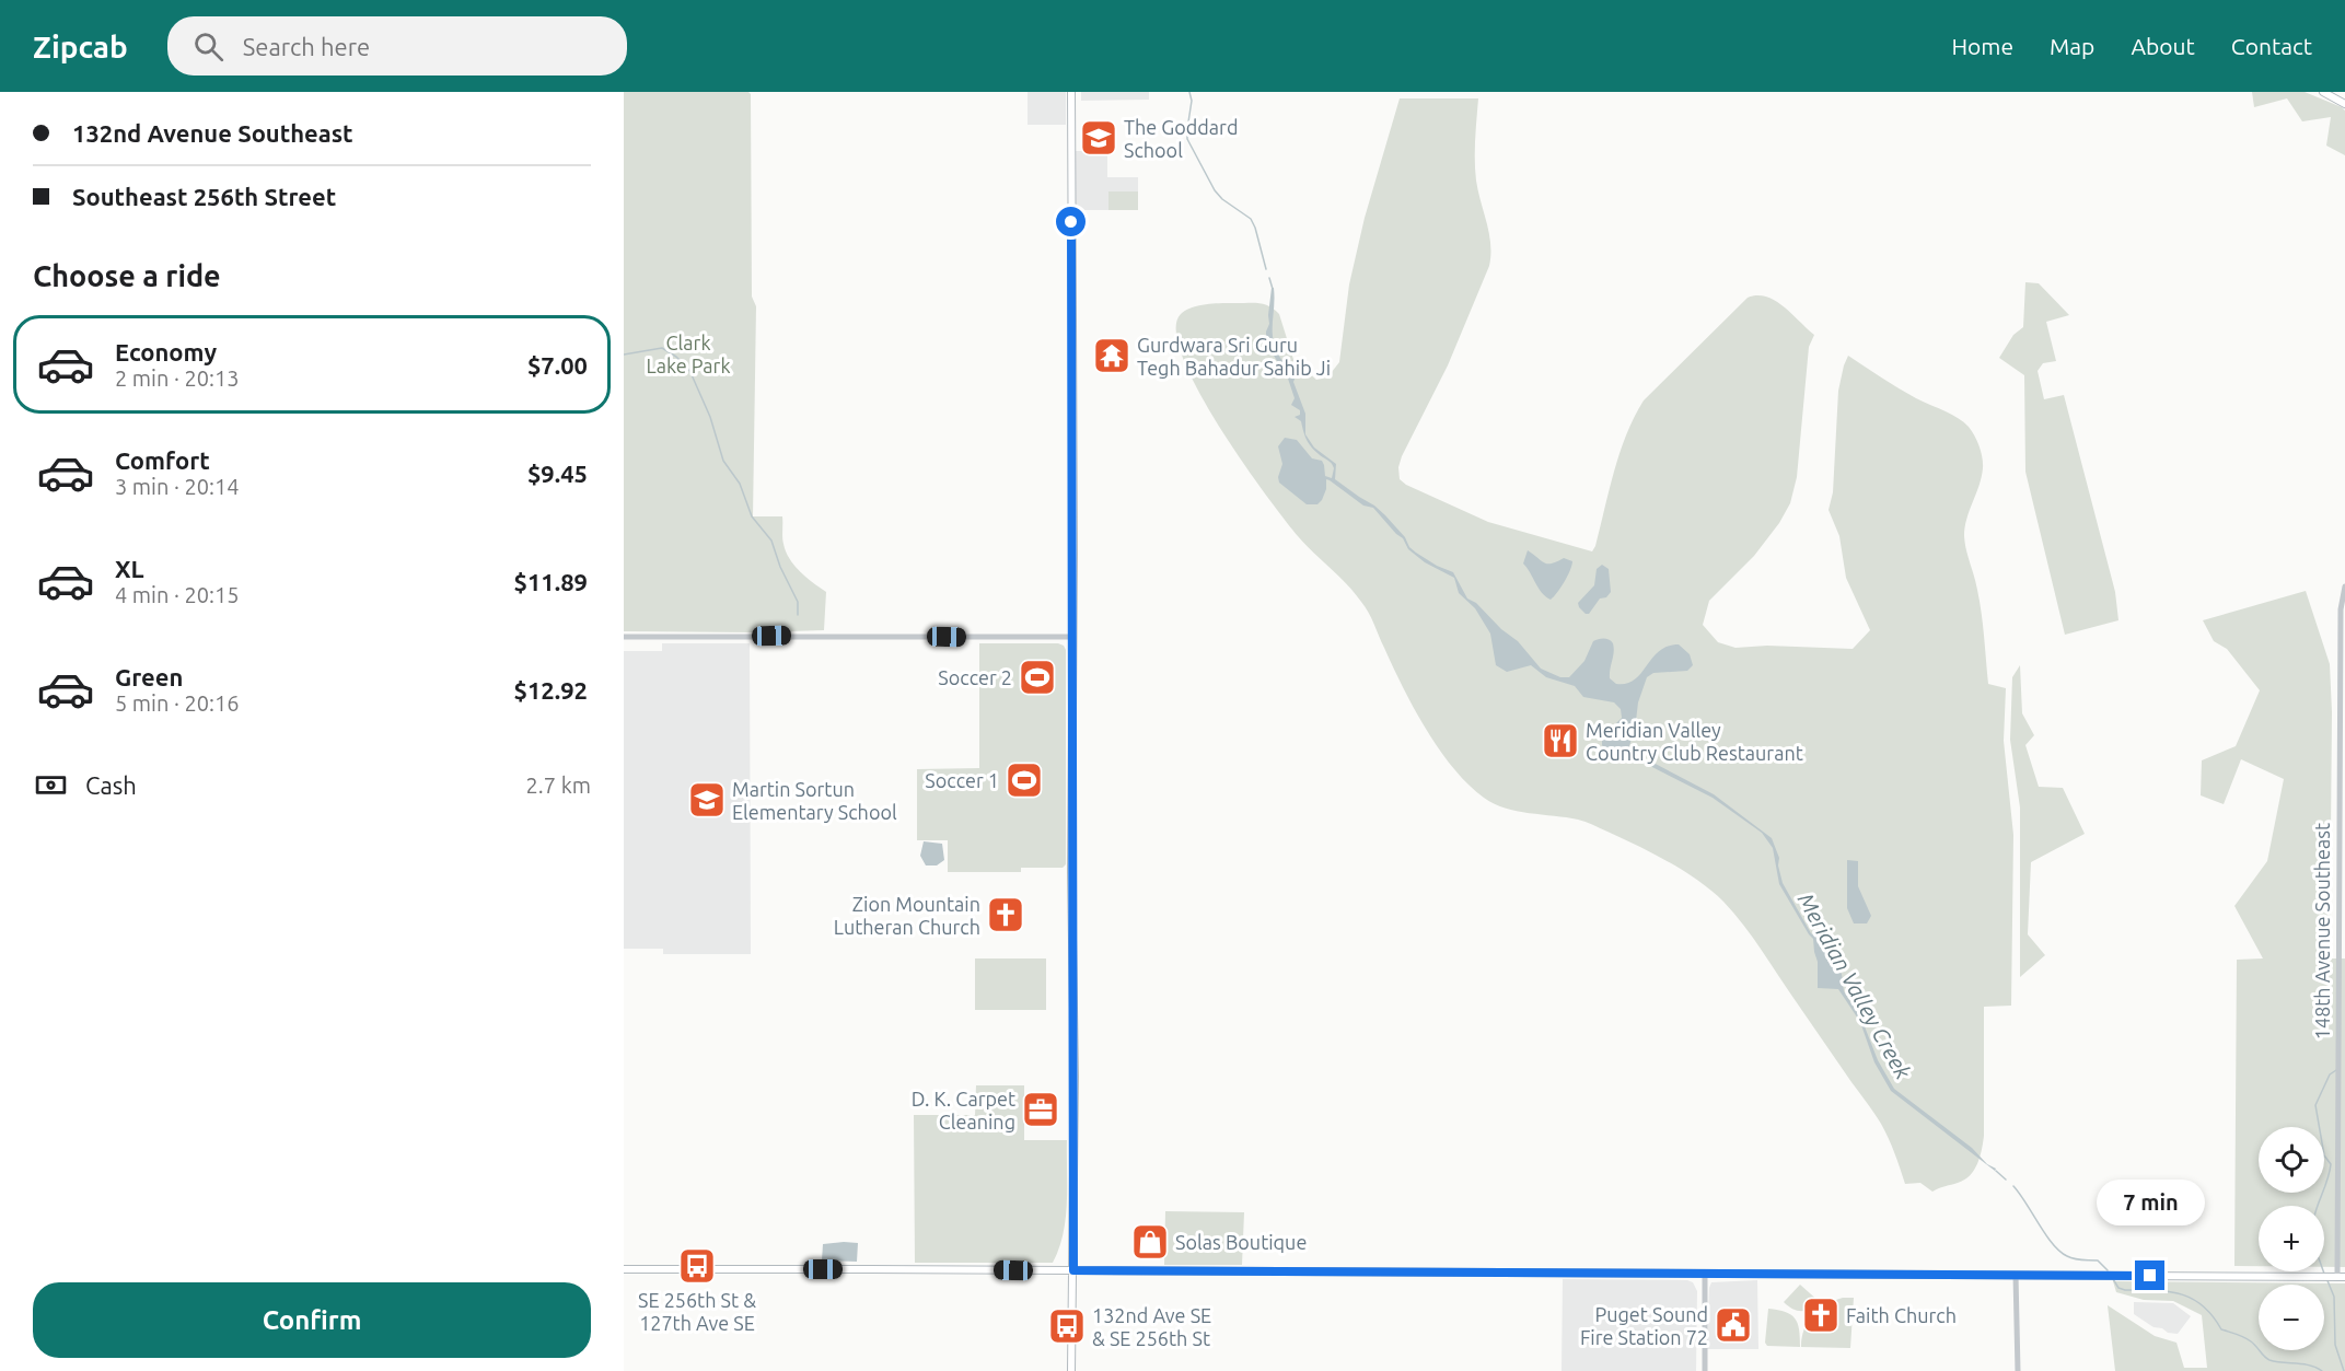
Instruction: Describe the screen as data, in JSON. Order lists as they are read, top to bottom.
{
  "streets": {
    "street": ["148th Avenue Southeast"]
  },
  "water": ["Meridian Valley Creek"],
  "parks": ["Clark Lake Park"],
  "places": {
    "school or university": ["The Goddard School", "Martin Sortun Elementary School"],
    "temple": ["Gurdwara Sri Guru Tegh Bahadur Sahib Ji"],
    "sports": ["Soccer 2", "Soccer 1"],
    "restaurant": ["Meridian Valley Country Club Restaurant"],
    "church": ["Zion Mountain Lutheran Church", "Faith Church"],
    "office": ["D. K. Carpet Cleaning"],
    "shop": ["Solas Boutique"],
    "bus stop": ["SE 256th St & 127th Ave SE", "132nd Ave SE & SE 256th St"],
    "public building": ["Puget Sound Fire Station 72"]
  },
  "page": {
    "header": "Zipcab",
    "search": "Search here",
    "nav": [
      "Home",
      "Map",
      "About",
      "Contact"
    ],
    "banner": ["132nd Avenue Southeast", "Southeast 256th Street"],
    "heading": "Choose a ride",
    "list": [
      {
        "name": "Economy",
        "note": "2 min · 20:13",
        "value": "$7.00"
      },
      {
        "name": "Comfort",
        "note": "3 min · 20:14",
        "value": "$9.45"
      },
      {
        "name": "XL",
        "note": "4 min · 20:15",
        "value": "$11.89"
      },
      {
        "name": "Green",
        "note": "5 min · 20:16",
        "value": "$12.92"
      }
    ],
    "pay": ["Cash", "2.7 km"],
    "map_buttons": ["+", "−"],
    "bubble": "7 min",
    "buttons": "Confirm"
  }
}
